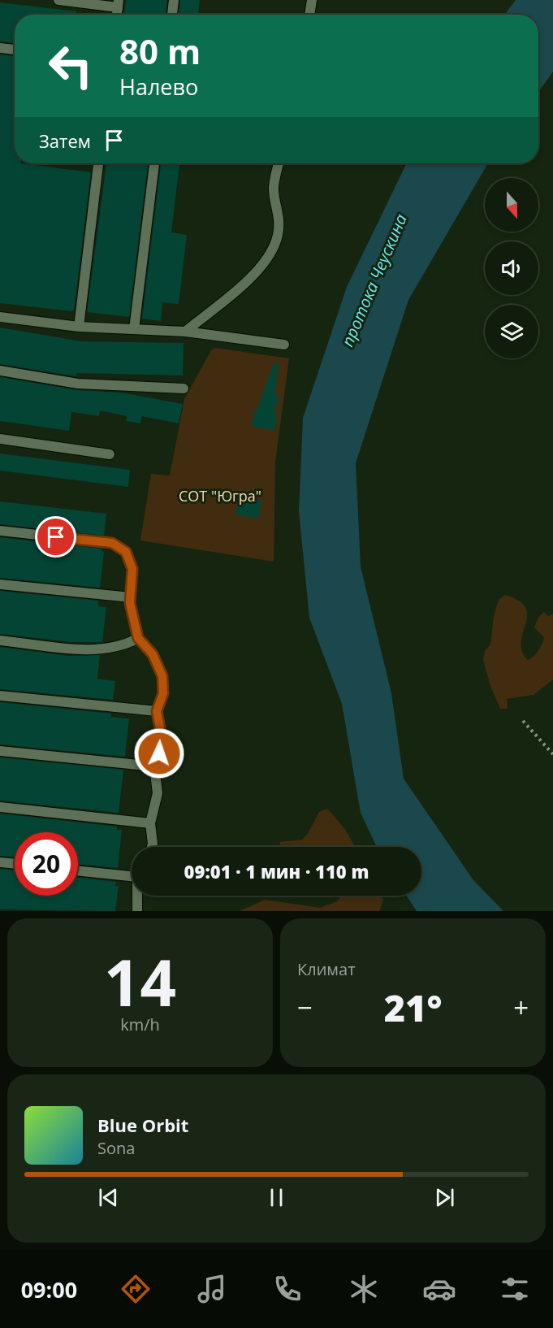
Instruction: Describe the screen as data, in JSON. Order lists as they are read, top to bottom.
{
  "water": ["протока Чеускина"],
  "parks": ["СОТ \"Югра\""],
  "north": "bottom",
  "page": {
    "turn": ["80 m", "Налево"],
    "then": "Затем",
    "limit": "20",
    "trip": "09:01 · 1 мин · 110 m",
    "tile": [
      ["14", "km/h"],
      "Климат"
    ],
    "heat": ["−", "21°", "+"],
    "song": ["Blue Orbit", "Sona"],
    "tabs": "09:00"
  }
}
